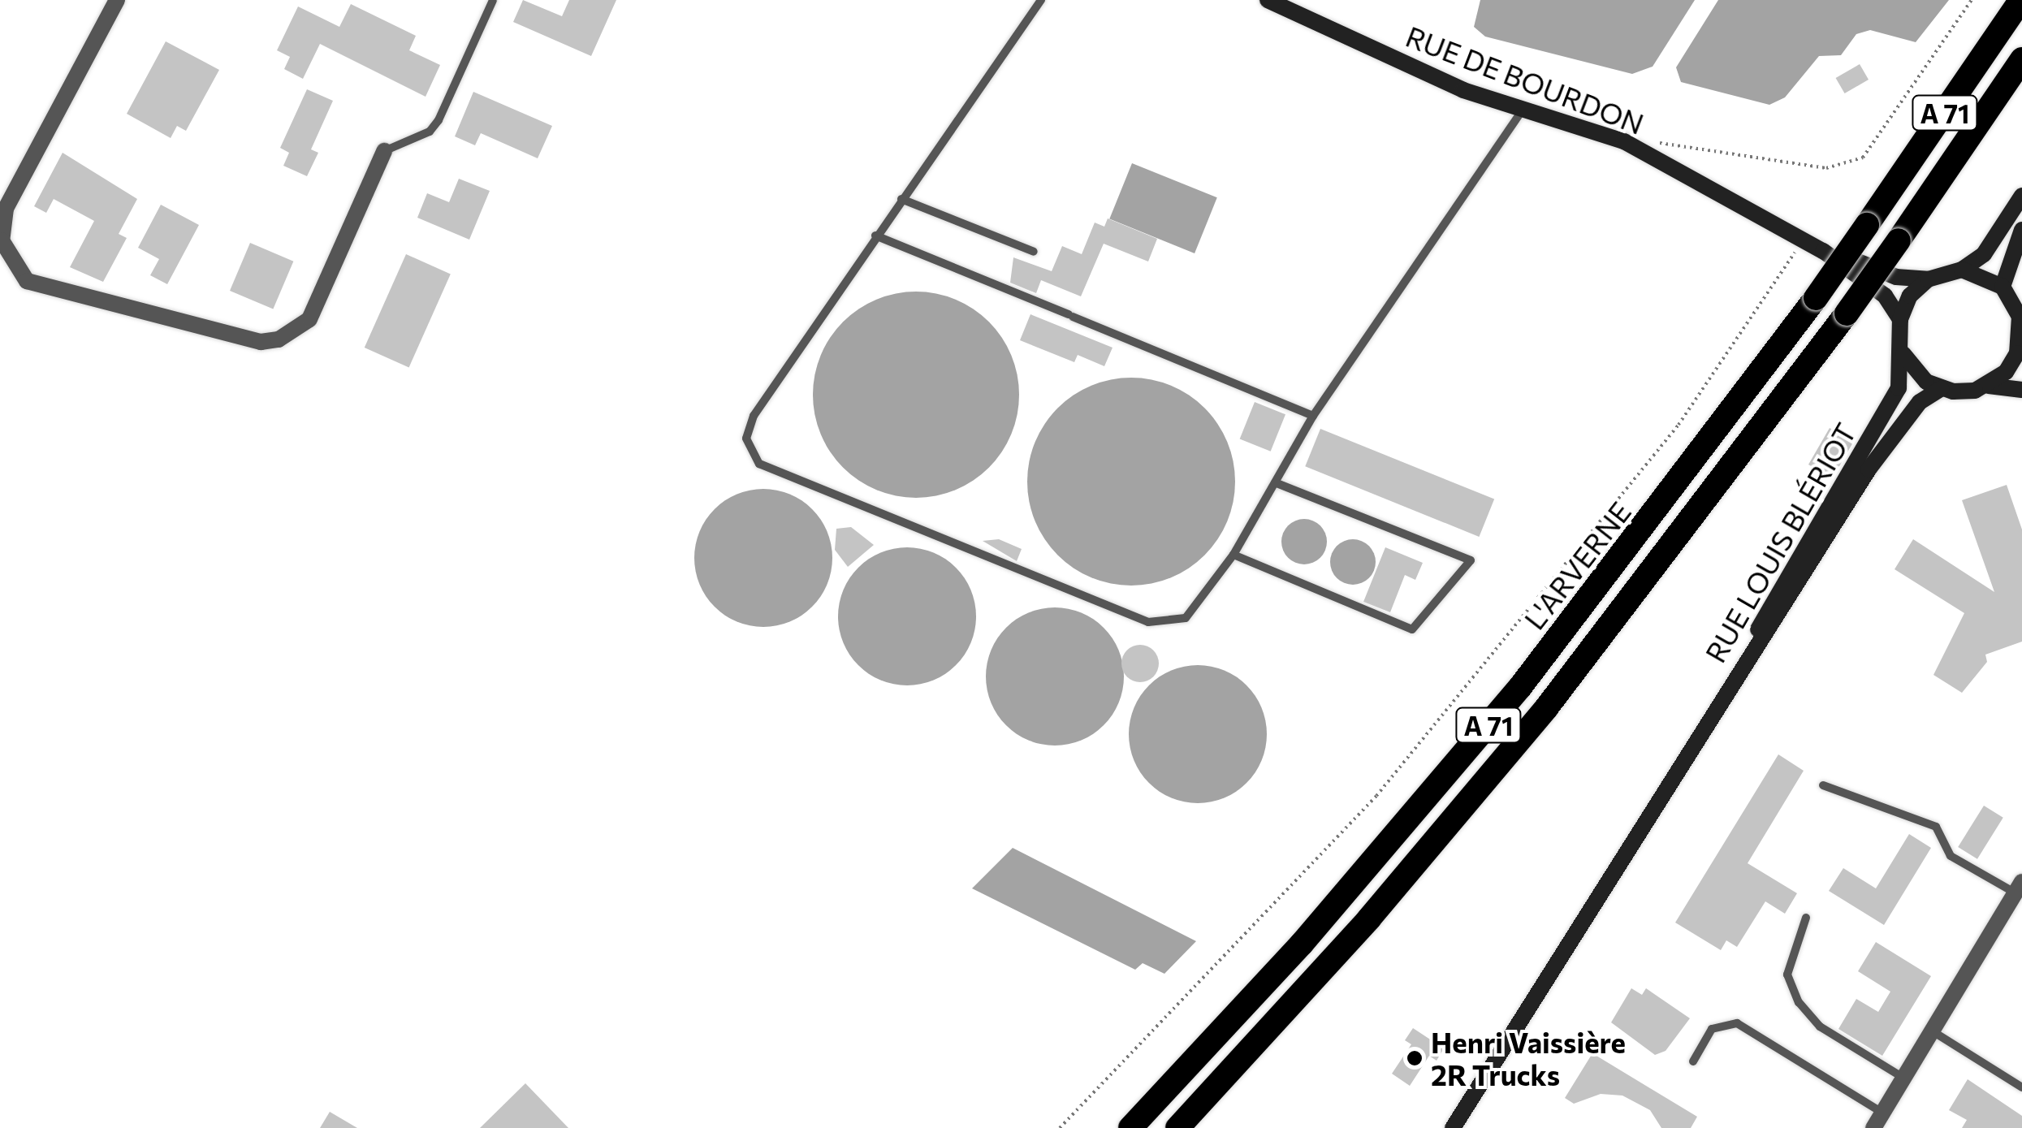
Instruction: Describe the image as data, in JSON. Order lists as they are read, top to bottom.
{
  "streets": {
    "highway": ["A 71", "L'ARVERNE"],
    "main road": ["RUE DE BOURDON", "RUE LOUIS BLÉRIOT"]
  },
  "crossings": [
    ["RUE DE BOURDON", "RUE LOUIS BLÉRIOT"]
  ],
  "places": ["Henri Vaissière 2R Trucks"]
}
